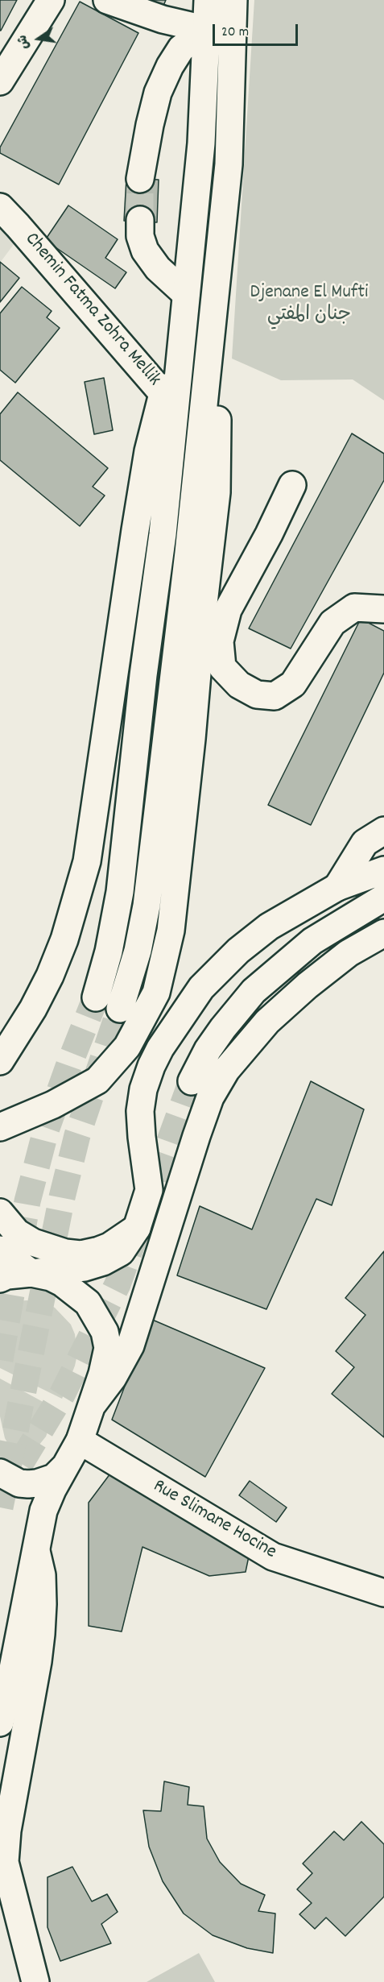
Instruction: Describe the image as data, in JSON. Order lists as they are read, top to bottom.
{
  "streets": {
    "main road": ["Chemin Fatma Zohra Mellik", "Rue Slimane Hocine"]
  },
  "parks": ["Djenane El Mufti جنان المفتي"],
  "scale_bar": "20 m",
  "north": "left"
}
